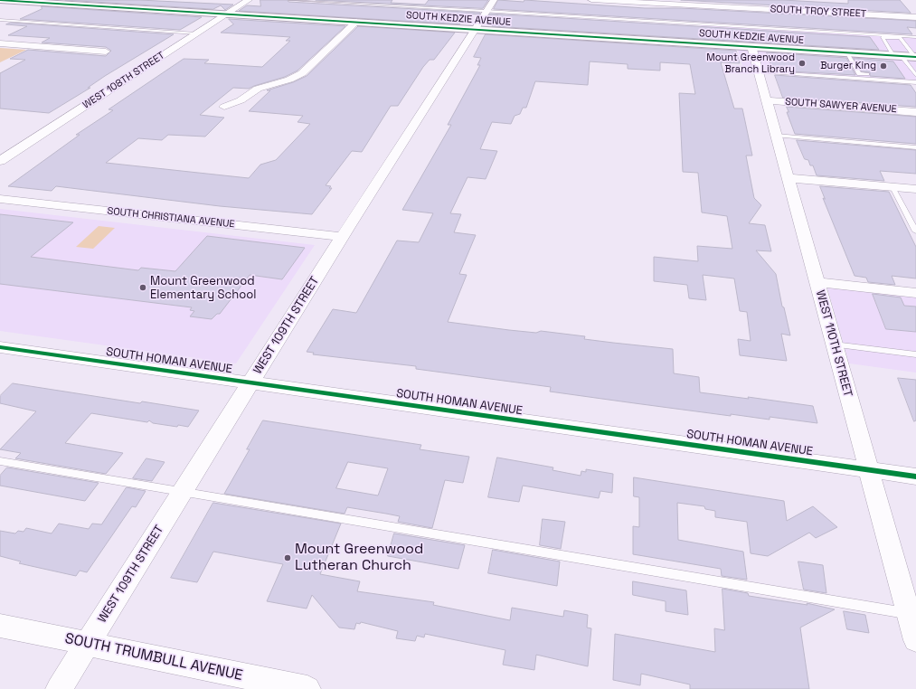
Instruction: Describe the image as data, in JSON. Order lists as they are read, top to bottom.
{
  "streets": {
    "main road": ["SOUTH KEDZIE AVENUE"],
    "street": [
      "SOUTH TROY STREET",
      "WEST 108TH STREET",
      "SOUTH SAWYER AVENUE",
      "SOUTH CHRISTIANA AVENUE",
      "WEST 109TH STREET",
      "WEST 110TH STREET",
      "SOUTH HOMAN AVENUE",
      "SOUTH TRUMBULL AVENUE"
    ]
  },
  "crossings": [
    ["SOUTH KEDZIE AVENUE", "WEST 108TH STREET"],
    ["SOUTH KEDZIE AVENUE", "WEST 109TH STREET"],
    ["SOUTH KEDZIE AVENUE", "WEST 110TH STREET"],
    ["SOUTH SAWYER AVENUE", "WEST 110TH STREET"],
    ["SOUTH CHRISTIANA AVENUE", "WEST 109TH STREET"],
    ["WEST 109TH STREET", "SOUTH HOMAN AVENUE"],
    ["WEST 109TH STREET", "SOUTH TRUMBULL AVENUE"],
    ["WEST 110TH STREET", "SOUTH HOMAN AVENUE"]
  ],
  "places": [
    "Mount Greenwood Branch Library",
    "Burger King",
    "Mount Greenwood Elementary School",
    "Mount Greenwood Lutheran Church"
  ]
}
